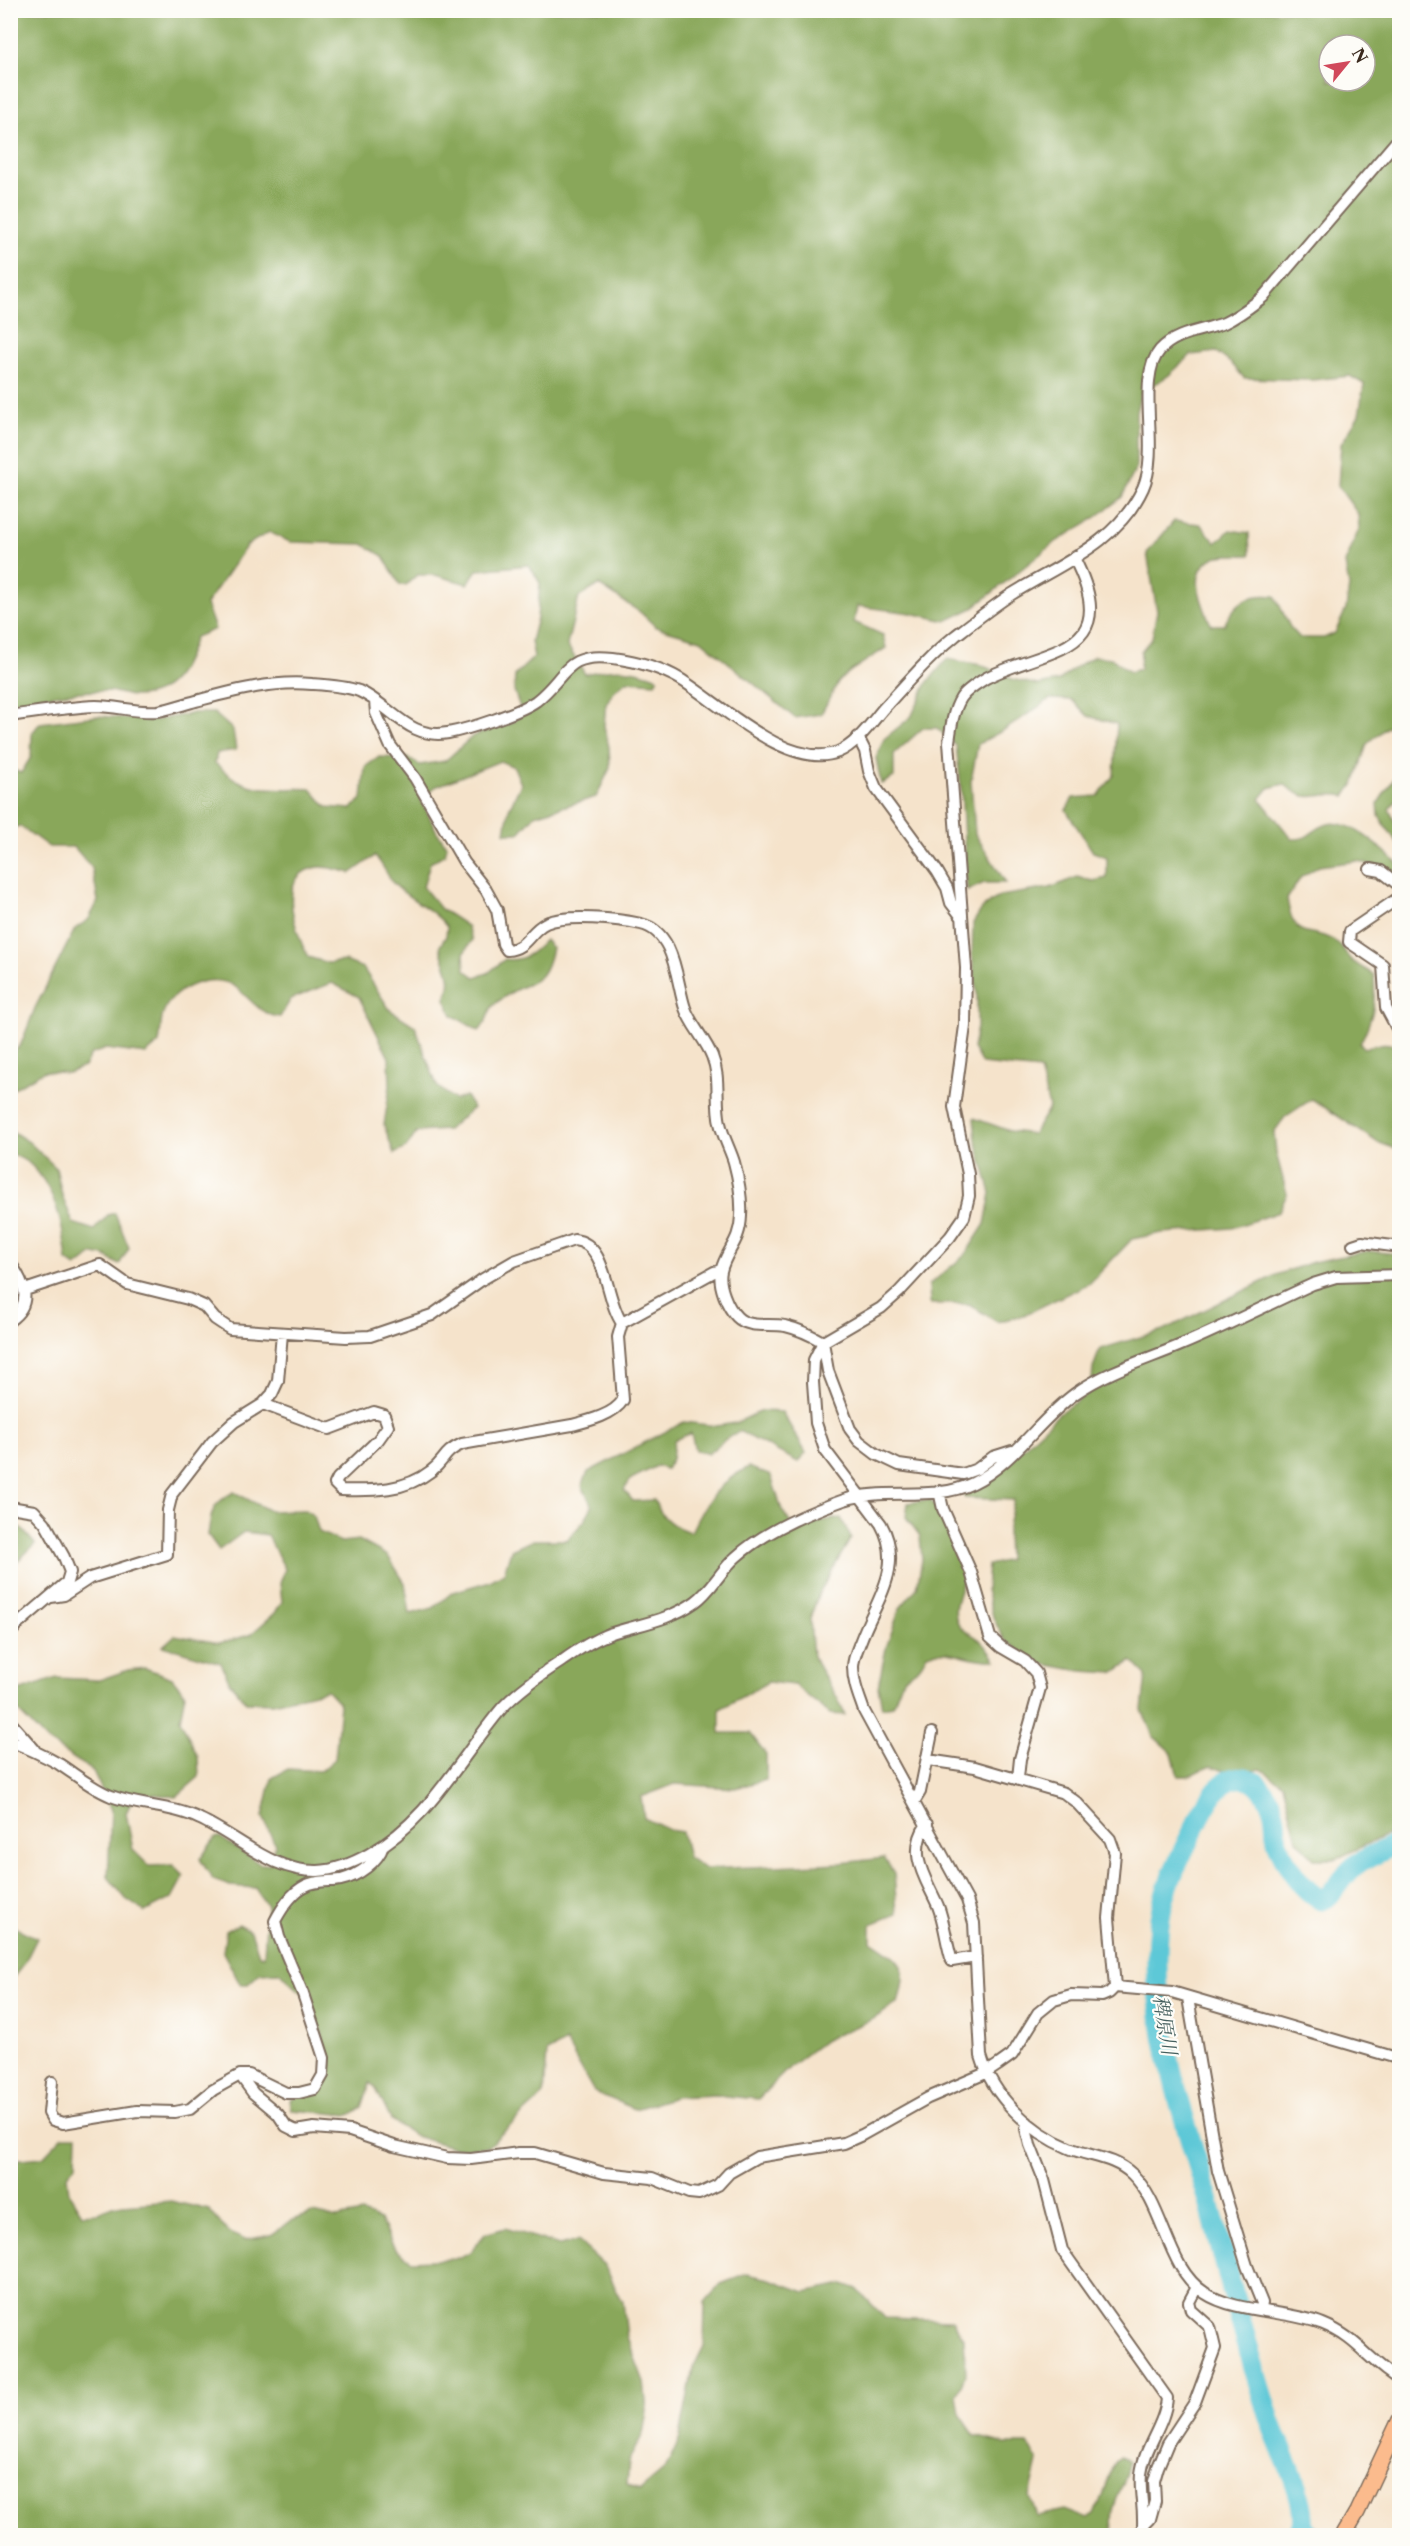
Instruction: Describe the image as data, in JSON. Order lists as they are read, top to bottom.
{
  "water": ["稗原川"],
  "north": "top right"
}
